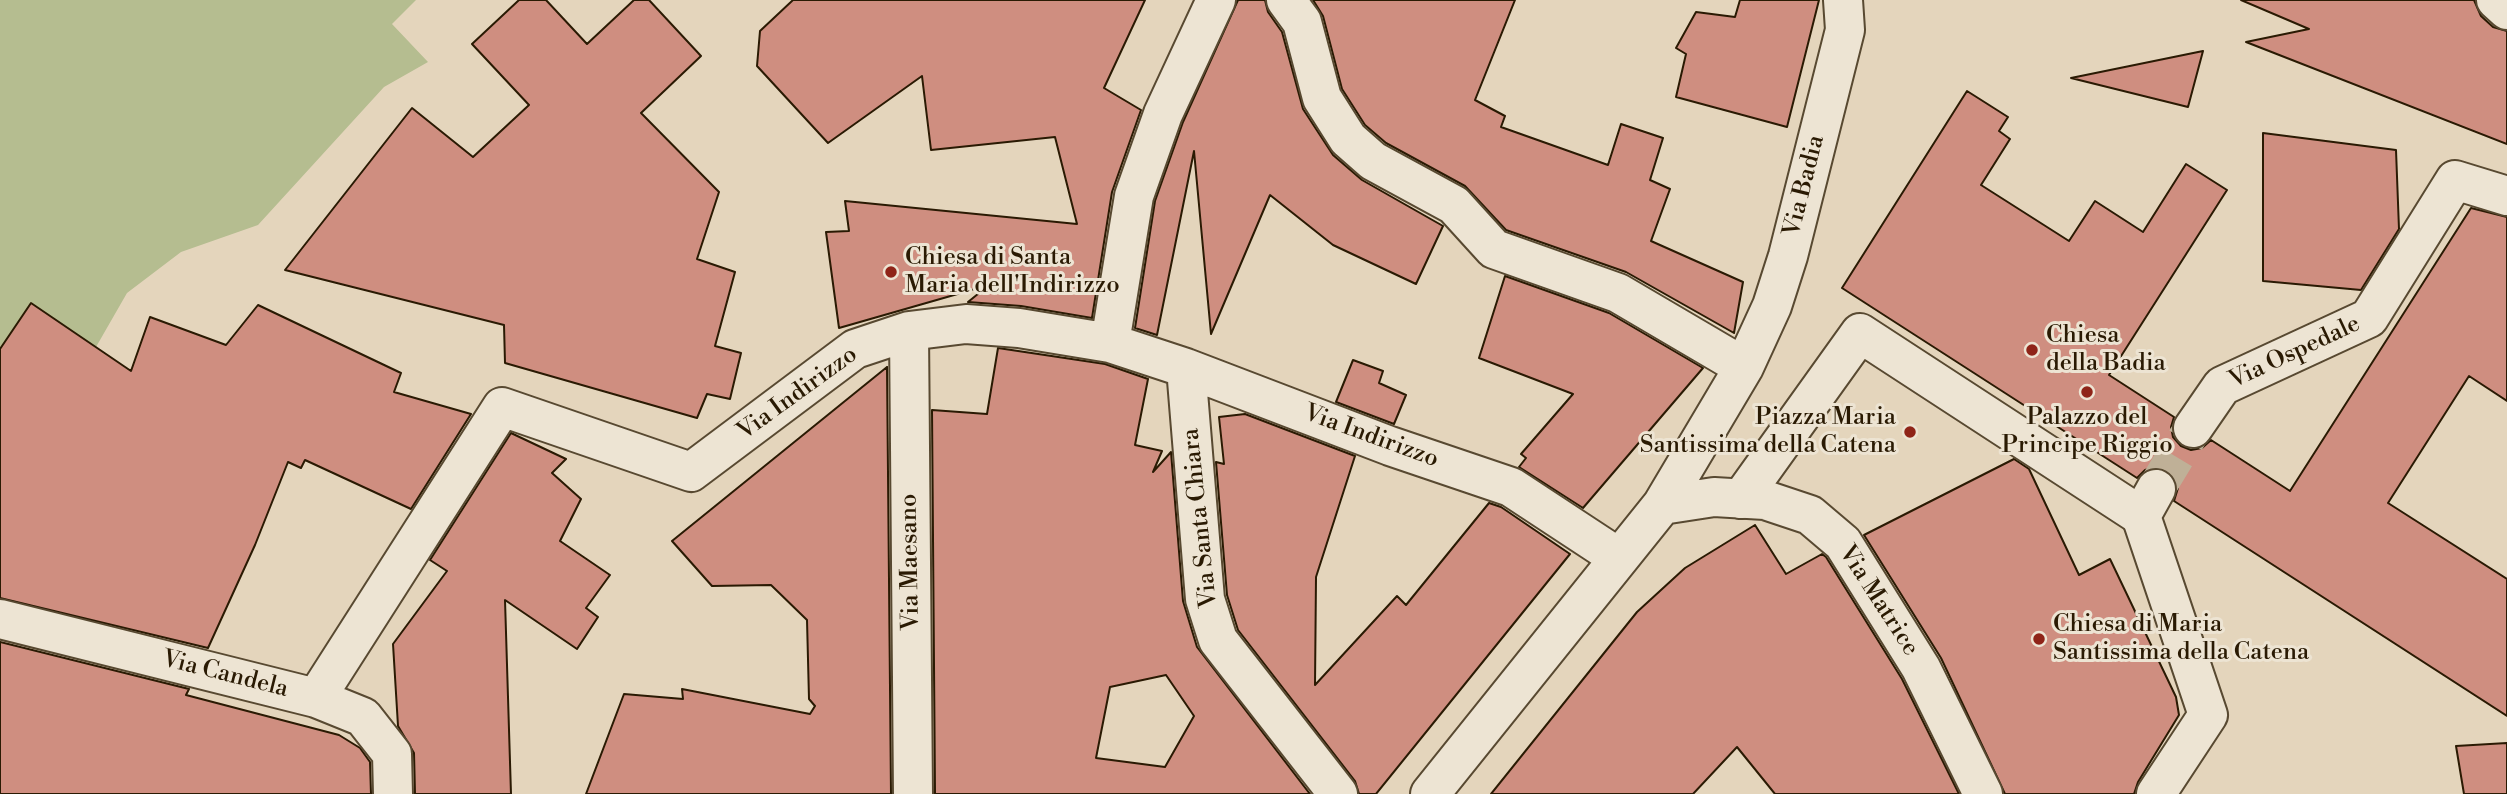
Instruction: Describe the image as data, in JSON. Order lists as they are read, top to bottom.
{
  "streets": {
    "street": [
      "Via Badia",
      "Via Ospedale",
      "Via Indirizzo",
      "Via Santa Chiara",
      "Via Maesano",
      "Via Matrice",
      "Via Candela"
    ]
  },
  "crossings": [
    ["Via Indirizzo", "Via Santa Chiara"],
    ["Via Indirizzo", "Via Maesano"],
    ["Via Indirizzo", "Via Candela"]
  ],
  "places": [
    "Chiesa di Santa Maria dell'Indirizzo",
    "Chiesa della Badia",
    "Palazzo del Principe Riggio",
    "Piazza Maria Santissima della Catena",
    "Chiesa di Maria Santissima della Catena"
  ]
}
